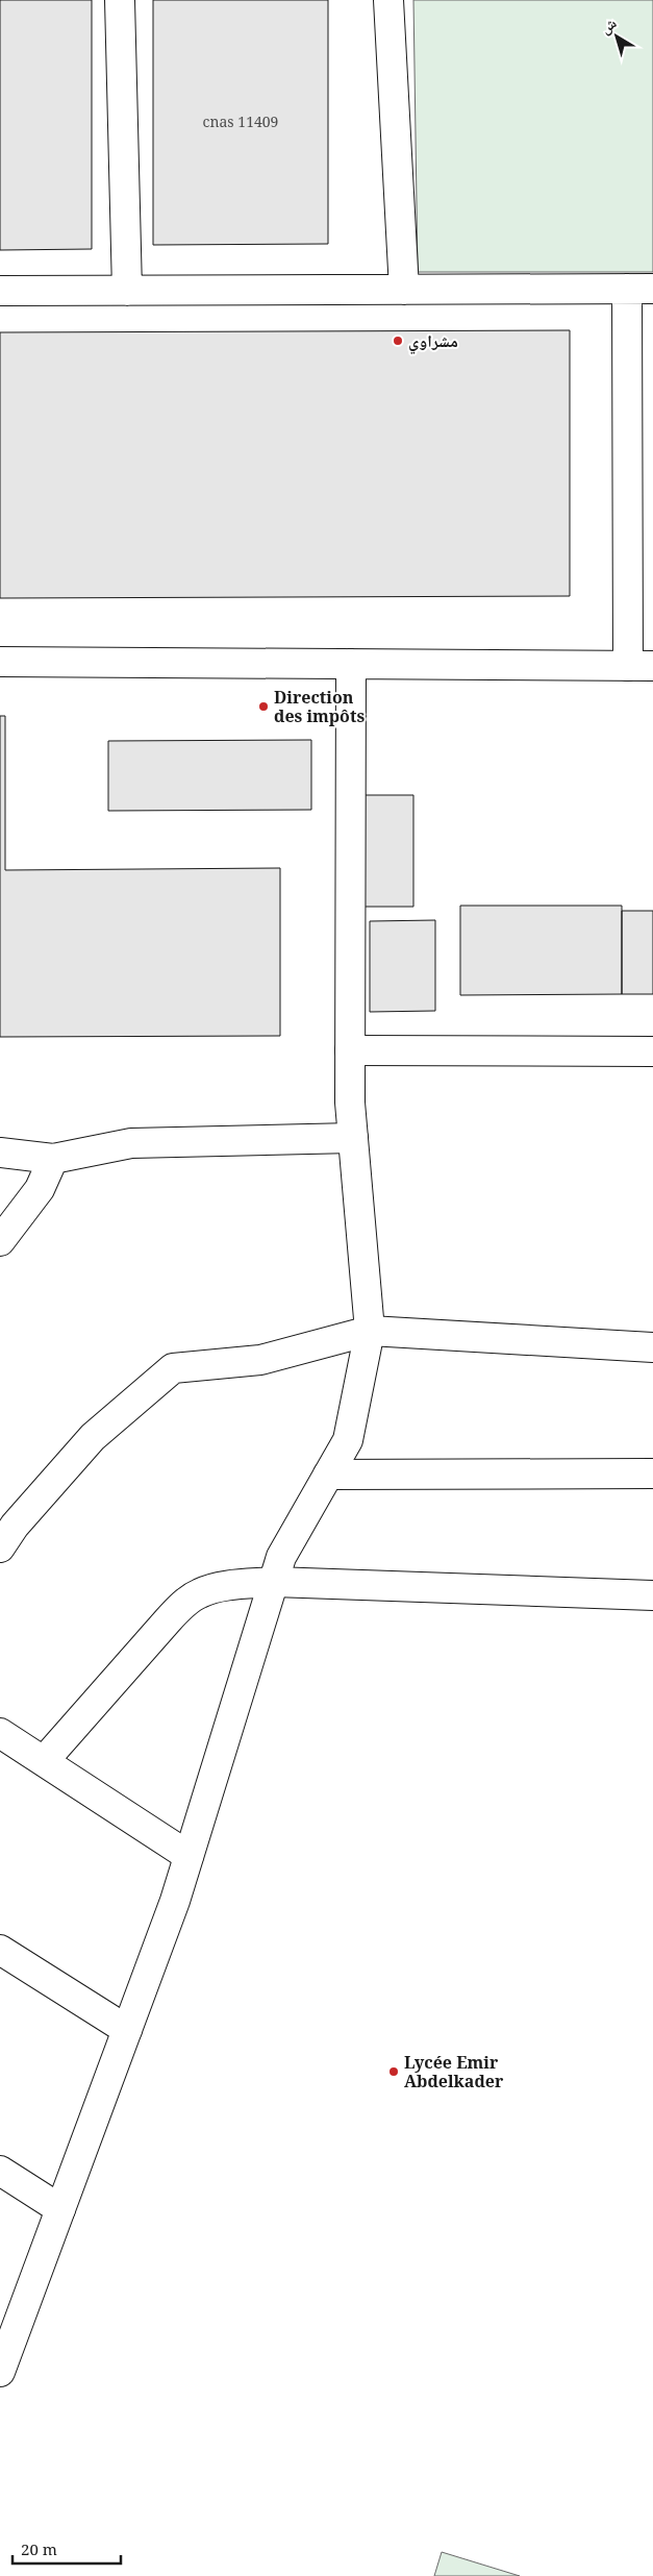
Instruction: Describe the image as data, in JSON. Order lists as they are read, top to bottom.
{
  "places": ["مشراوي", "Direction des impôts", "Lycée Emir Abdelkader"],
  "house_numbers": ["cnas 11409"],
  "scale_bar": "20 m",
  "north": "top left"
}
